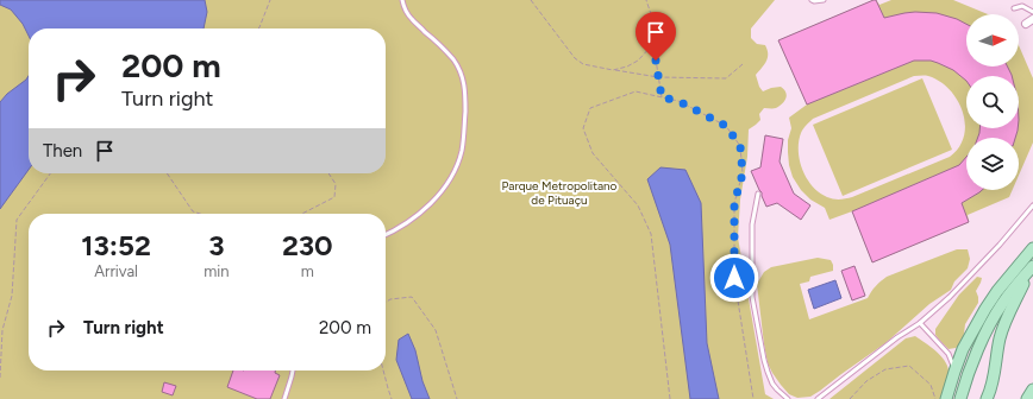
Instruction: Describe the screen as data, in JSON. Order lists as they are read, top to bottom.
{
  "parks": ["Parque Metropolitano de Pituaçu"],
  "north": "right",
  "page": {
    "turn": ["200 m", "Turn right"],
    "then": "Then",
    "eta": [
      "13:52",
      "Arrival",
      "3",
      "min",
      "230",
      "m"
    ],
    "list": [
      {
        "name": "Turn right",
        "value": "200 m"
      }
    ]
  }
}
